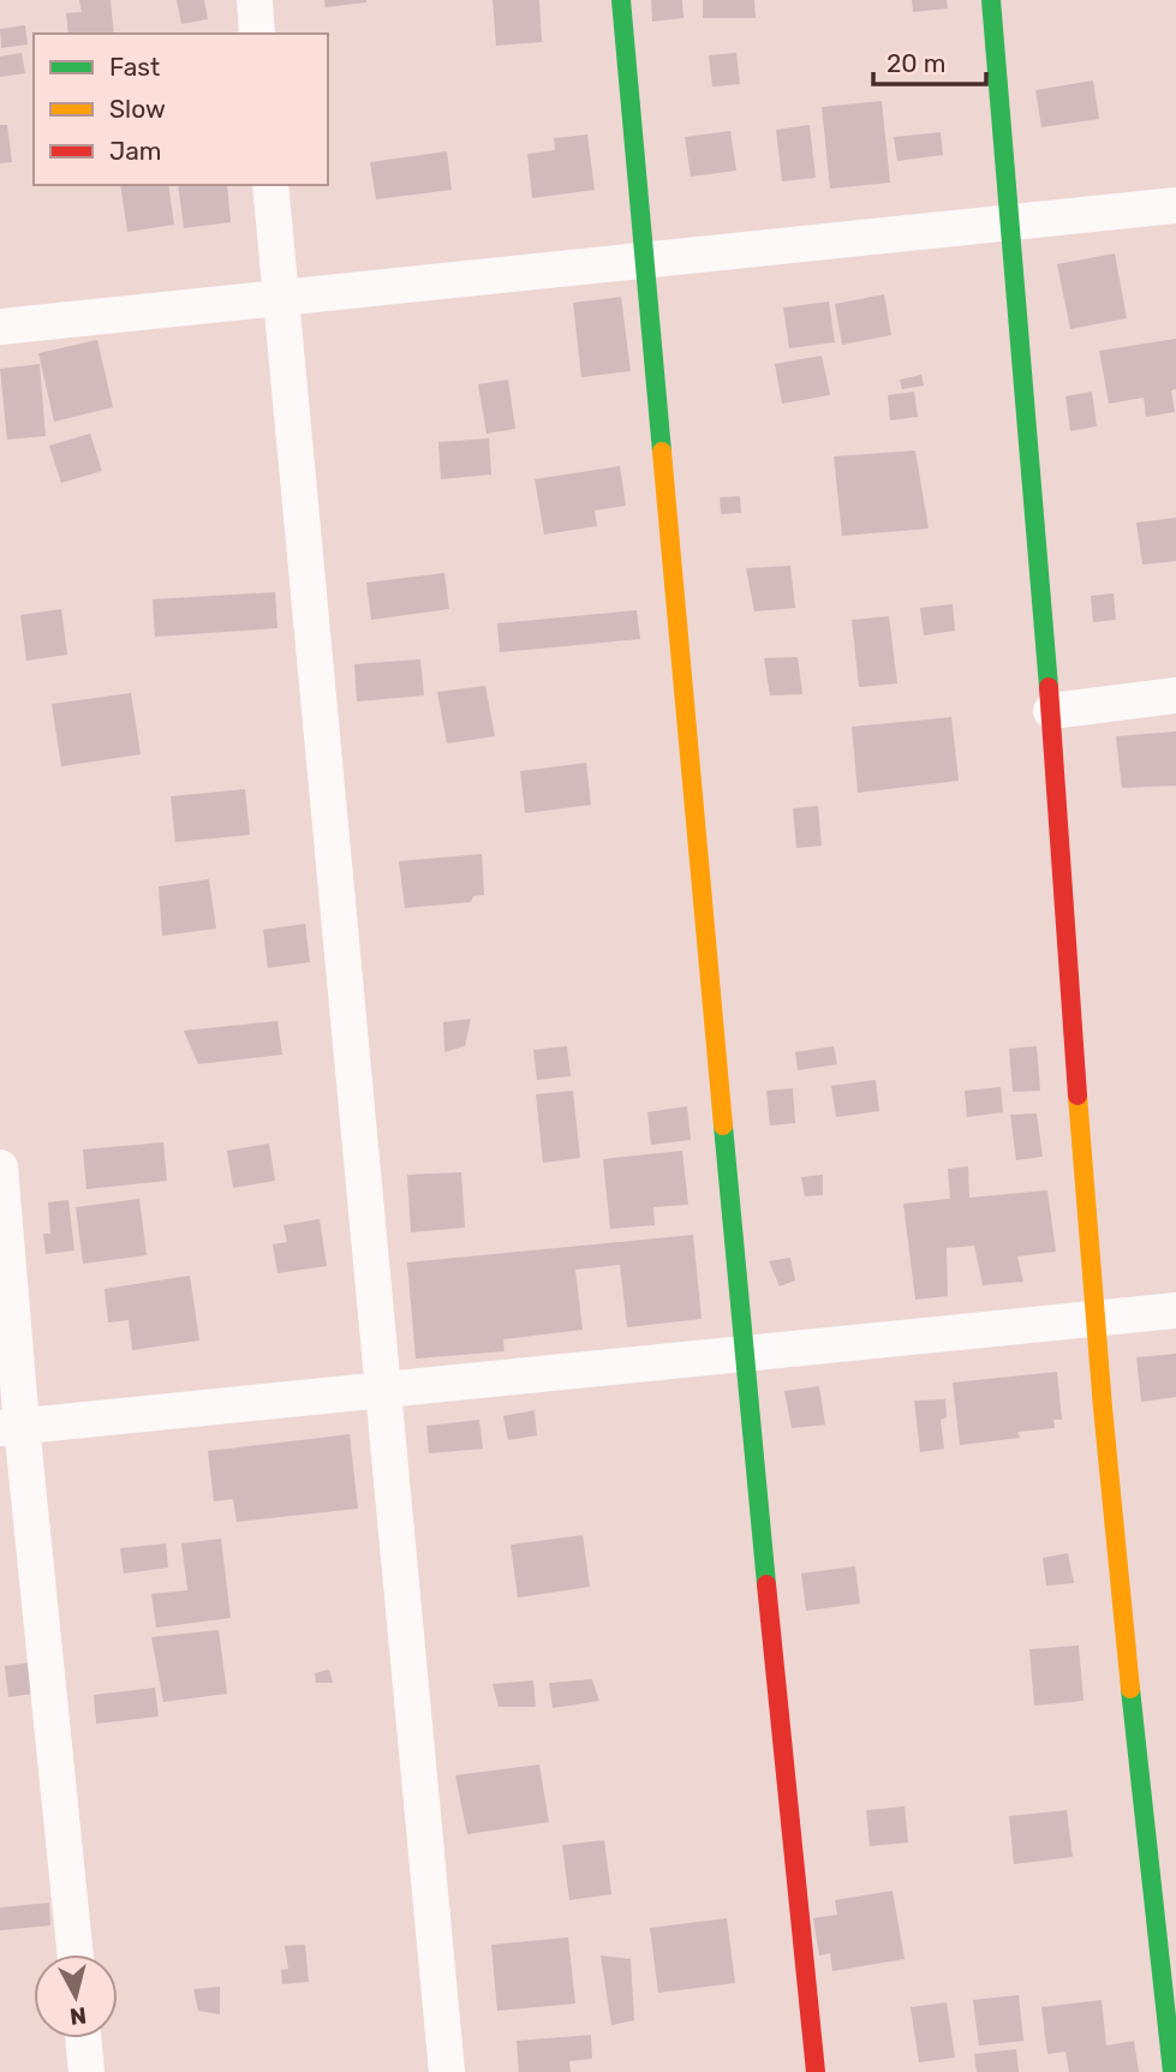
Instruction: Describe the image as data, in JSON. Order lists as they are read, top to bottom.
{
  "legend": ["Fast", "Slow", "Jam"],
  "scale_bar": "20 m",
  "north": "bottom"
}
